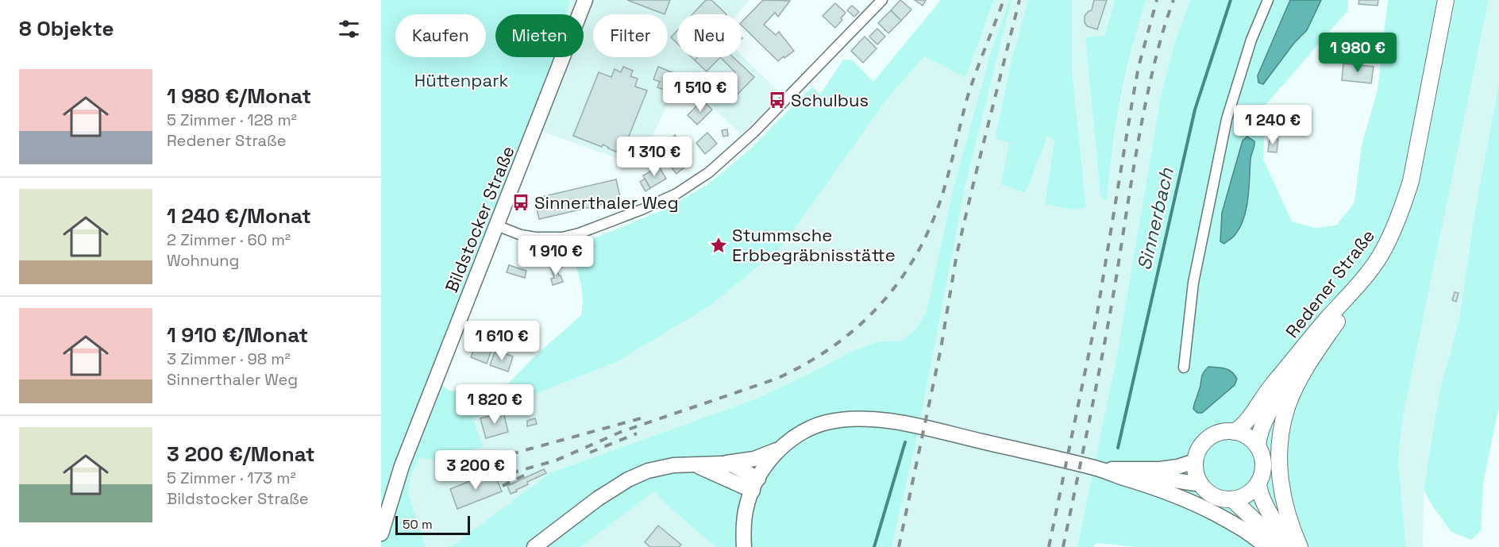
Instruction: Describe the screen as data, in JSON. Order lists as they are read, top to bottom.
{
  "streets": {
    "main road": ["Bildstocker Straße", "Redener Straße"]
  },
  "water": ["Sinnerbach"],
  "parks": ["Hüttenpark"],
  "places": {
    "bus stop": ["Schulbus", "Sinnerthaler Weg"],
    "place": ["Stummsche Erbbegräbnisstätte"]
  },
  "scale_bar": "50 m",
  "page": {
    "heading": "8 Objekte",
    "chip": [
      "Kaufen",
      "Mieten",
      "Filter",
      "Neu"
    ],
    "price": [
      "1 980 €",
      "1 510 €",
      "1 240 €",
      "1 310 €",
      "1 910 €",
      "1 610 €",
      "1 820 €",
      "3 200 €"
    ],
    "list": [
      {
        "name": "1 980 €/Monat",
        "note": "5 Zimmer · 128 m² · Redener Straße"
      },
      {
        "name": "1 240 €/Monat",
        "note": "2 Zimmer · 60 m² · Wohnung"
      },
      {
        "name": "1 910 €/Monat",
        "note": "3 Zimmer · 98 m² · Sinnerthaler Weg"
      },
      {
        "name": "3 200 €/Monat",
        "note": "5 Zimmer · 173 m² · Bildstocker Straße"
      }
    ],
    "scale": "50 m"
  }
}
